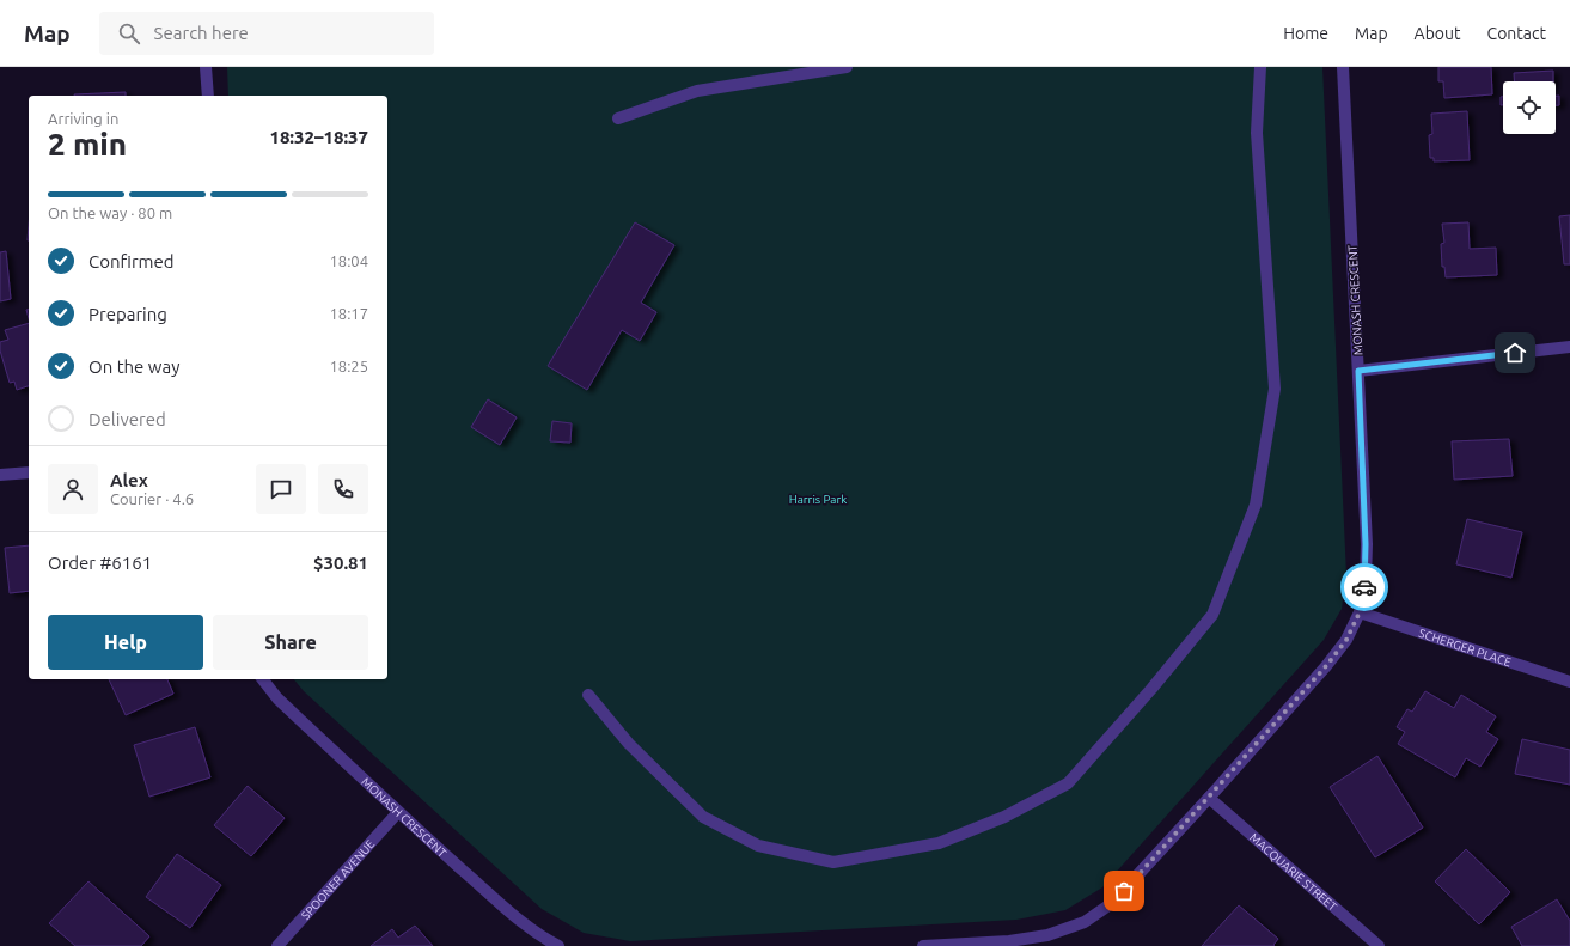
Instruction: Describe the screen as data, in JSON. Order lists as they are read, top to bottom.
{
  "streets": {
    "street": [
      "MONASH CRESCENT",
      "SCHERGER PLACE",
      "MACQUARIE STREET",
      "SPOONER AVENUE"
    ]
  },
  "crossings": [
    ["MONASH CRESCENT", "SCHERGER PLACE"],
    ["MONASH CRESCENT", "MACQUARIE STREET"],
    ["MONASH CRESCENT", "SPOONER AVENUE"]
  ],
  "parks": ["Harris Park"],
  "page": {
    "header": "Map",
    "search": "Search here",
    "nav": [
      "Home",
      "Map",
      "About",
      "Contact"
    ],
    "heading": ["2 min", "Arriving in", "18:32–18:37"],
    "panel": [
      "Alex",
      "Courier · 4.6",
      "Order #6161",
      "$30.81"
    ],
    "bar": "On the way · 80 m",
    "list": [
      ["Confirmed", "18:04"],
      ["Preparing", "18:17"],
      ["On the way", "18:25"],
      "Delivered"
    ],
    "buttons": ["Help", "Share"]
  }
}
